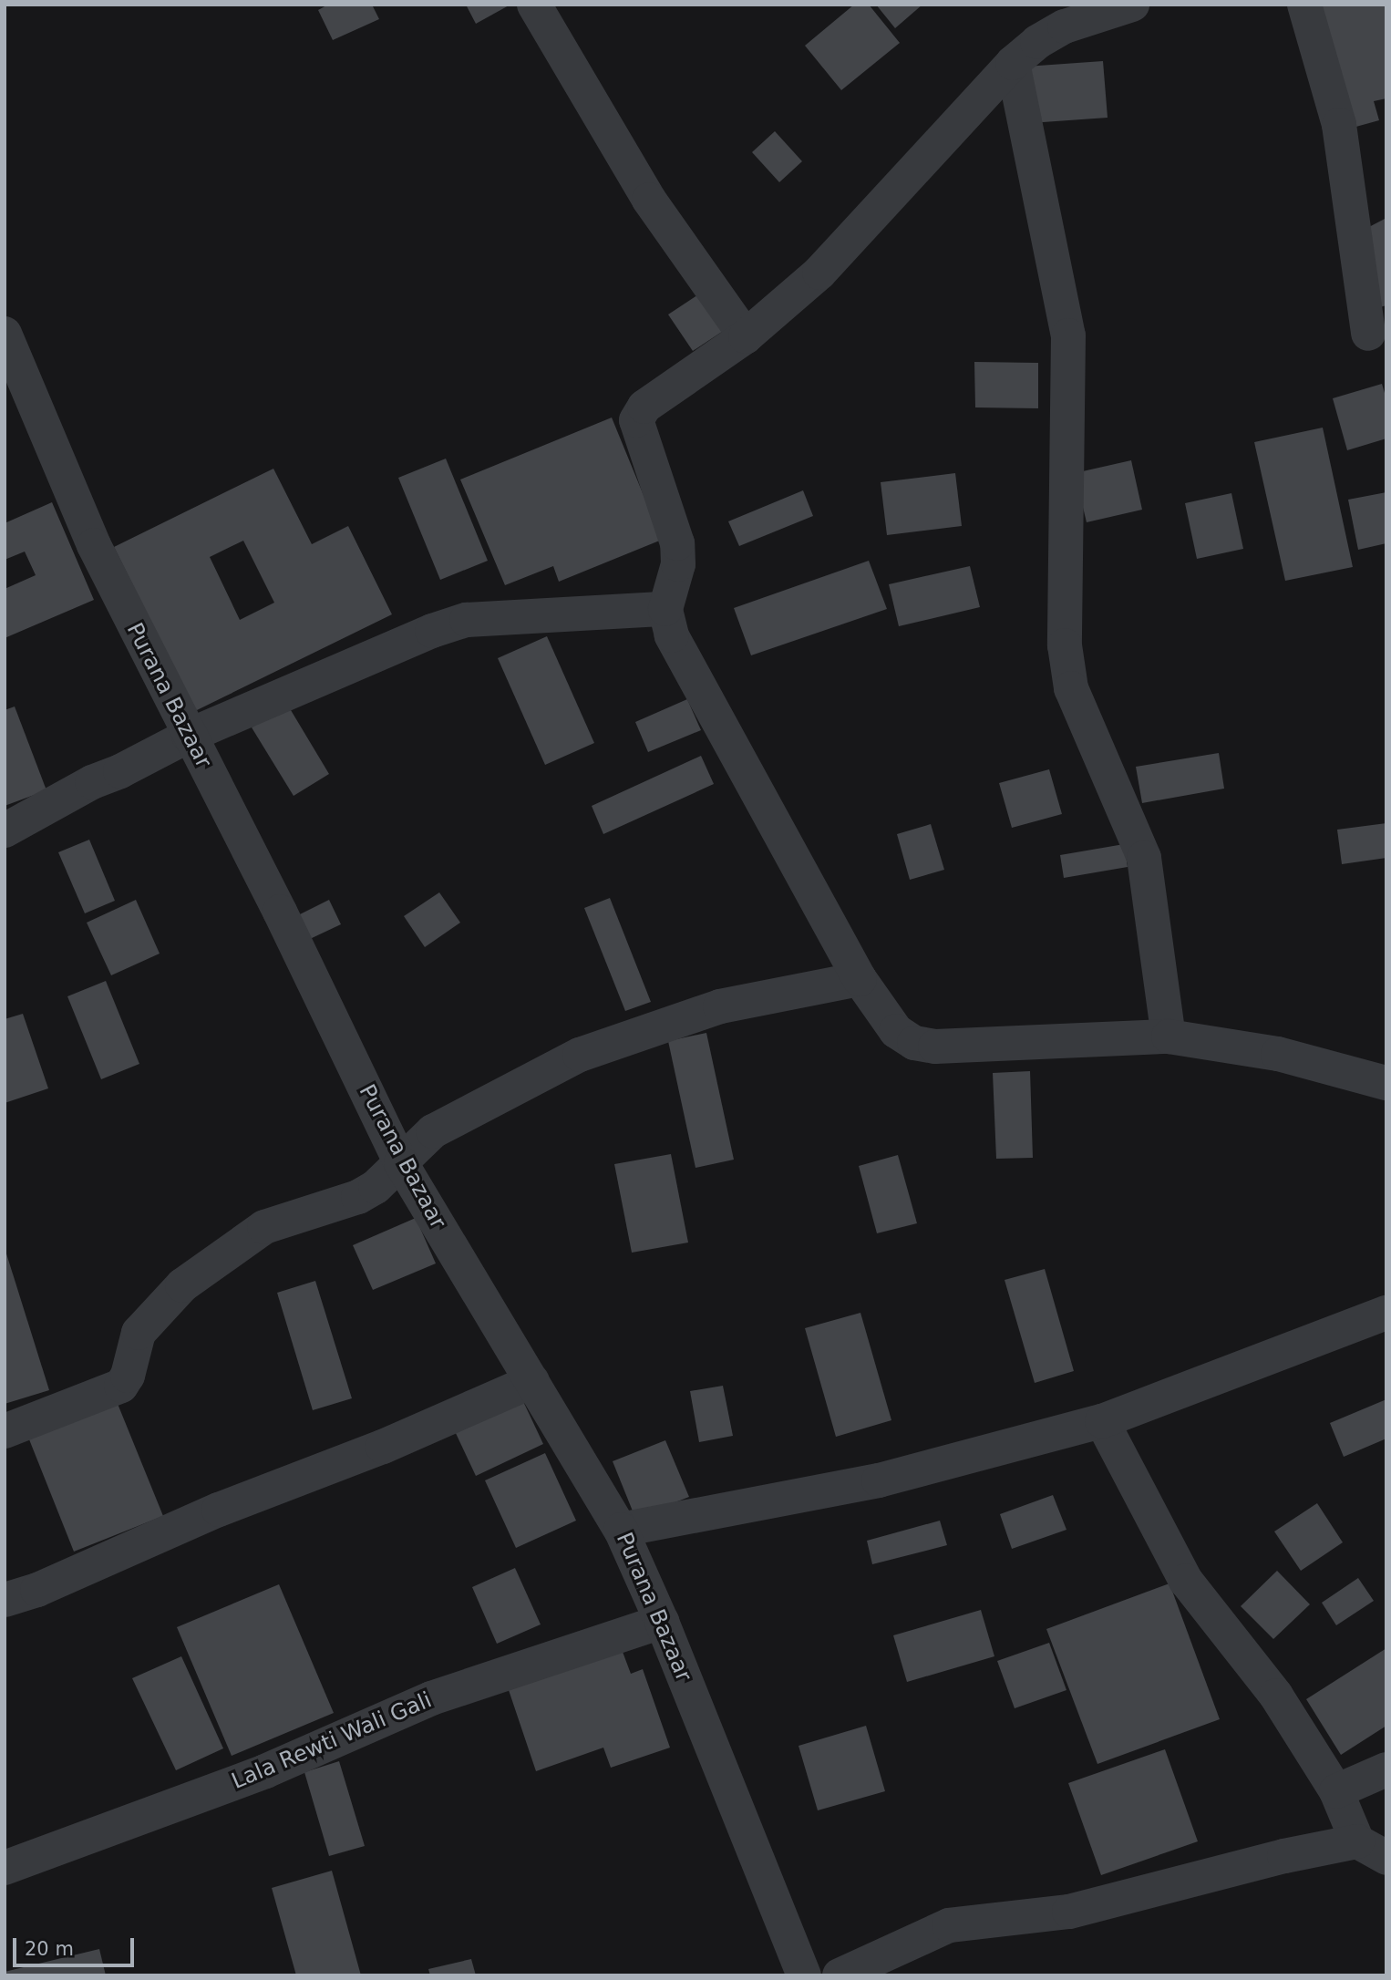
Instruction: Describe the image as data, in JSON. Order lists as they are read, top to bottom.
{
  "streets": {
    "street": ["Purana Bazaar", "Lala Rewti Wali Gali"]
  },
  "crossings": [
    ["Purana Bazaar", "Lala Rewti Wali Gali"]
  ],
  "scale_bar": "20 m"
}
